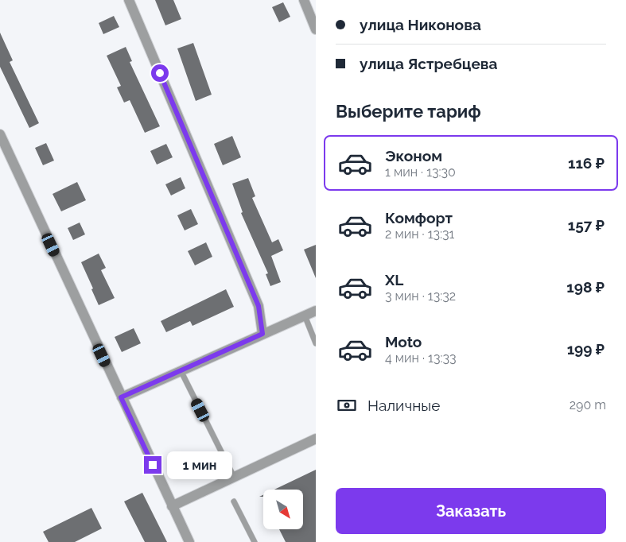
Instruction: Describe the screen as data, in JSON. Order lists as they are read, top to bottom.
{
  "north": "bottom right",
  "page": {
    "banner": ["улица Никонова", "улица Ястребцева"],
    "heading": "Выберите тариф",
    "list": [
      {
        "name": "Эконом",
        "note": "1 мин · 13:30",
        "value": "116 ₽"
      },
      {
        "name": "Комфорт",
        "note": "2 мин · 13:31",
        "value": "157 ₽"
      },
      {
        "name": "XL",
        "note": "3 мин · 13:32",
        "value": "198 ₽"
      },
      {
        "name": "Moto",
        "note": "4 мин · 13:33",
        "value": "199 ₽"
      }
    ],
    "pay": ["Наличные", "290 m"],
    "bubble": "1 мин",
    "buttons": "Заказать"
  }
}
